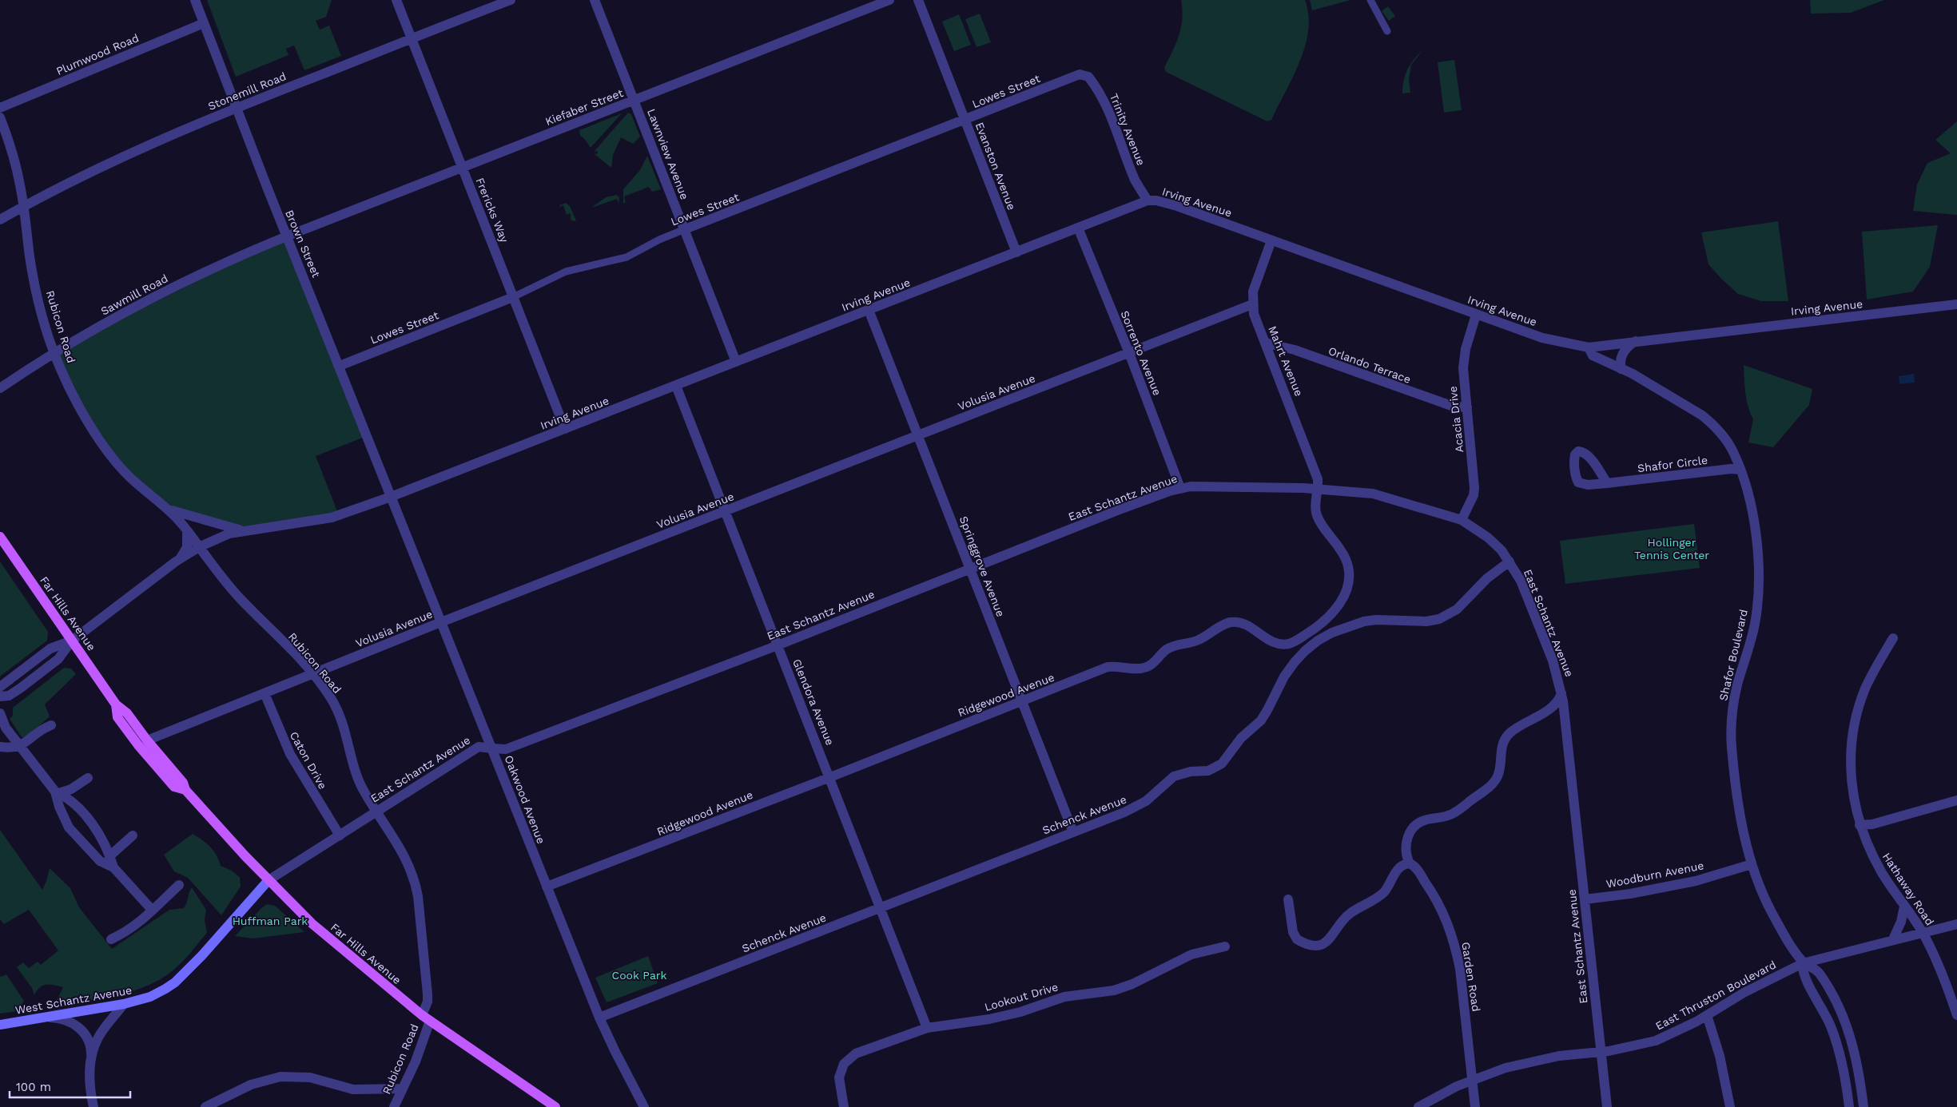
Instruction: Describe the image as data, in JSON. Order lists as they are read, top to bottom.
{
  "streets": {
    "main road": ["Far Hills Avenue", "West Schantz Avenue"],
    "street": [
      "Plumwood Road",
      "Stonemill Road",
      "Lowes Street",
      "Kiefaber Street",
      "Trinity Avenue",
      "Lawnview Avenue",
      "Evanston Avenue",
      "Irving Avenue",
      "Frericks Way",
      "Brown Street",
      "Sawmill Road",
      "Rubicon Road",
      "Sorrento Avenue",
      "Mahrt Avenue",
      "Orlando Terrace",
      "Volusia Avenue",
      "Acacia Drive",
      "Shafor Circle",
      "East Schantz Avenue",
      "Springgrove Avenue",
      "Shafor Boulevard",
      "Ridgewood Avenue",
      "Glendora Avenue",
      "Caton Drive",
      "Oakwood Avenue",
      "Schenck Avenue",
      "Woodburn Avenue",
      "Hathaway Road",
      "Garden Road",
      "East Thruston Boulevard",
      "Lookout Drive"
    ]
  },
  "crossings": [
    ["Plumwood Road", "Brown Street"],
    ["Stonemill Road", "Frericks Way"],
    ["Stonemill Road", "Brown Street"],
    ["Stonemill Road", "Rubicon Road"],
    ["Lowes Street", "Trinity Avenue"],
    ["Lowes Street", "Lawnview Avenue"],
    ["Lowes Street", "Evanston Avenue"],
    ["Lowes Street", "Frericks Way"],
    ["Lowes Street", "Brown Street"],
    ["Kiefaber Street", "Lawnview Avenue"],
    ["Kiefaber Street", "Frericks Way"],
    ["Kiefaber Street", "Brown Street"],
    ["Kiefaber Street", "Sawmill Road"],
    ["Trinity Avenue", "Irving Avenue"],
    ["Lawnview Avenue", "Irving Avenue"],
    ["Evanston Avenue", "Irving Avenue"],
    ["Irving Avenue", "Frericks Way"],
    ["Irving Avenue", "Brown Street"],
    ["Irving Avenue", "Rubicon Road"],
    ["Irving Avenue", "Sorrento Avenue"],
    ["Irving Avenue", "Mahrt Avenue"],
    ["Irving Avenue", "Acacia Drive"],
    ["Irving Avenue", "Springgrove Avenue"],
    ["Irving Avenue", "Shafor Boulevard"],
    ["Irving Avenue", "Glendora Avenue"],
    ["Irving Avenue", "Oakwood Avenue"],
    ["Brown Street", "Sawmill Road"],
    ["Brown Street", "Oakwood Avenue"],
    ["Sawmill Road", "Rubicon Road"],
    ["Rubicon Road", "Volusia Avenue"],
    ["Rubicon Road", "East Schantz Avenue"],
    ["Rubicon Road", "Far Hills Avenue"],
    ["Sorrento Avenue", "Volusia Avenue"],
    ["Sorrento Avenue", "East Schantz Avenue"],
    ["Mahrt Avenue", "Orlando Terrace"],
    ["Mahrt Avenue", "Volusia Avenue"],
    ["Mahrt Avenue", "East Schantz Avenue"],
    ["Orlando Terrace", "Acacia Drive"],
    ["Volusia Avenue", "Springgrove Avenue"],
    ["Volusia Avenue", "Far Hills Avenue"],
    ["Volusia Avenue", "Glendora Avenue"],
    ["Volusia Avenue", "Caton Drive"],
    ["Volusia Avenue", "Oakwood Avenue"],
    ["Acacia Drive", "East Schantz Avenue"],
    ["Shafor Circle", "Shafor Boulevard"],
    ["East Schantz Avenue", "Springgrove Avenue"],
    ["East Schantz Avenue", "Far Hills Avenue"],
    ["East Schantz Avenue", "Glendora Avenue"],
    ["East Schantz Avenue", "Caton Drive"],
    ["East Schantz Avenue", "Oakwood Avenue"],
    ["East Schantz Avenue", "Schenck Avenue"],
    ["East Schantz Avenue", "Woodburn Avenue"],
    ["East Schantz Avenue", "East Thruston Boulevard"],
    ["East Schantz Avenue", "West Schantz Avenue"],
    ["Springgrove Avenue", "Ridgewood Avenue"],
    ["Springgrove Avenue", "Schenck Avenue"],
    ["Far Hills Avenue", "West Schantz Avenue"],
    ["Shafor Boulevard", "Woodburn Avenue"],
    ["Shafor Boulevard", "East Thruston Boulevard"],
    ["Ridgewood Avenue", "Glendora Avenue"],
    ["Ridgewood Avenue", "Oakwood Avenue"],
    ["Ridgewood Avenue", "Schenck Avenue"],
    ["Glendora Avenue", "Schenck Avenue"],
    ["Glendora Avenue", "Lookout Drive"],
    ["Oakwood Avenue", "Schenck Avenue"],
    ["Hathaway Road", "East Thruston Boulevard"],
    ["Garden Road", "East Thruston Boulevard"]
  ],
  "parks": ["Hollinger Tennis Center", "Huffman Park", "Cook Park"],
  "scale_bar": "100 m"
}
